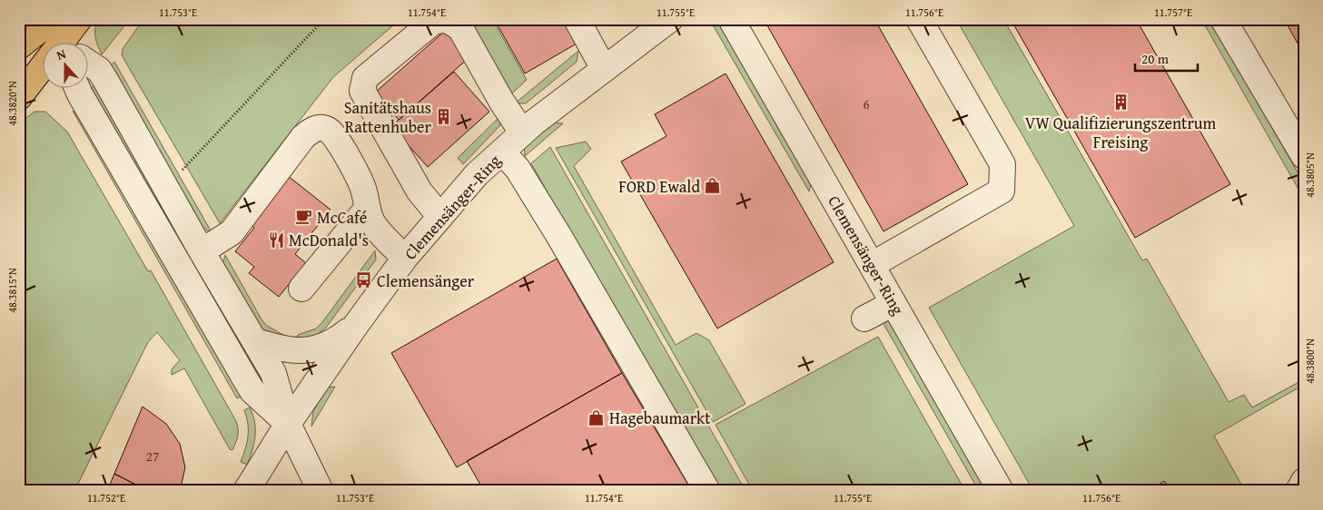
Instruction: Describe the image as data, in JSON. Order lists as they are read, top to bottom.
{
  "streets": {
    "street": ["Clemensänger-Ring"]
  },
  "places": {
    "building": ["VW Qualifizierungszentrum Freising", "Sanitätshaus Rattenhuber"],
    "shop": ["FORD Ewald", "Hagebaumarkt"],
    "cafe": ["McCafé"],
    "restaurant": ["McDonald's"],
    "bus stop": ["Clemensänger"]
  },
  "house_numbers": ["6", "27"],
  "scale_bar": "20 m",
  "north": "top",
  "coordinates": [
    "11.753°E",
    "11.754°E",
    "11.755°E",
    "11.756°E",
    "11.757°E",
    "48.3820°N",
    "48.3805°N",
    "48.3815°N",
    "48.3800°N",
    "11.752°E"
  ]
}
